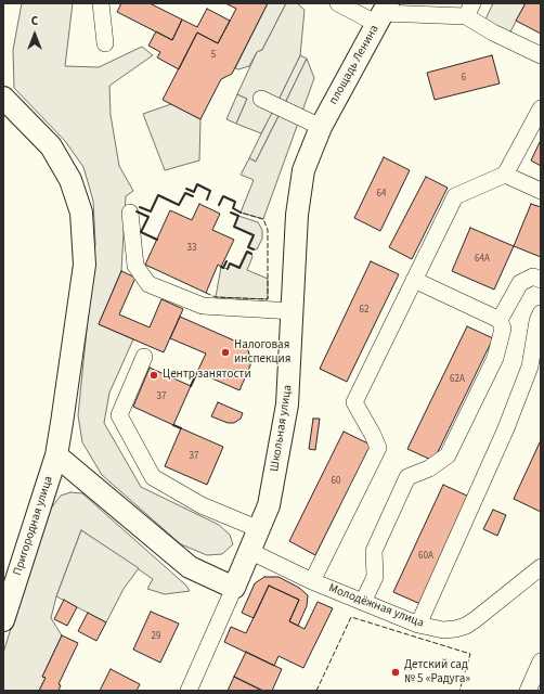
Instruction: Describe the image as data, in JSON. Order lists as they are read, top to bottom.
{
  "streets": {
    "main road": ["площадь Ленина", "Школьная улица", "Пригородная улица"],
    "street": ["Молодёжная улица"]
  },
  "crossings": [
    ["площадь Ленина", "Школьная улица"],
    ["Школьная улица", "Молодёжная улица"]
  ],
  "places": ["Налоговая инспекция", "Центр занятости", "Детский сад № 5 «Радуга»"],
  "house_numbers": [
    "5",
    "6",
    "64",
    "33",
    "64А",
    "62",
    "62А",
    "37",
    "37",
    "60",
    "60А",
    "29"
  ],
  "north": "top"
}
